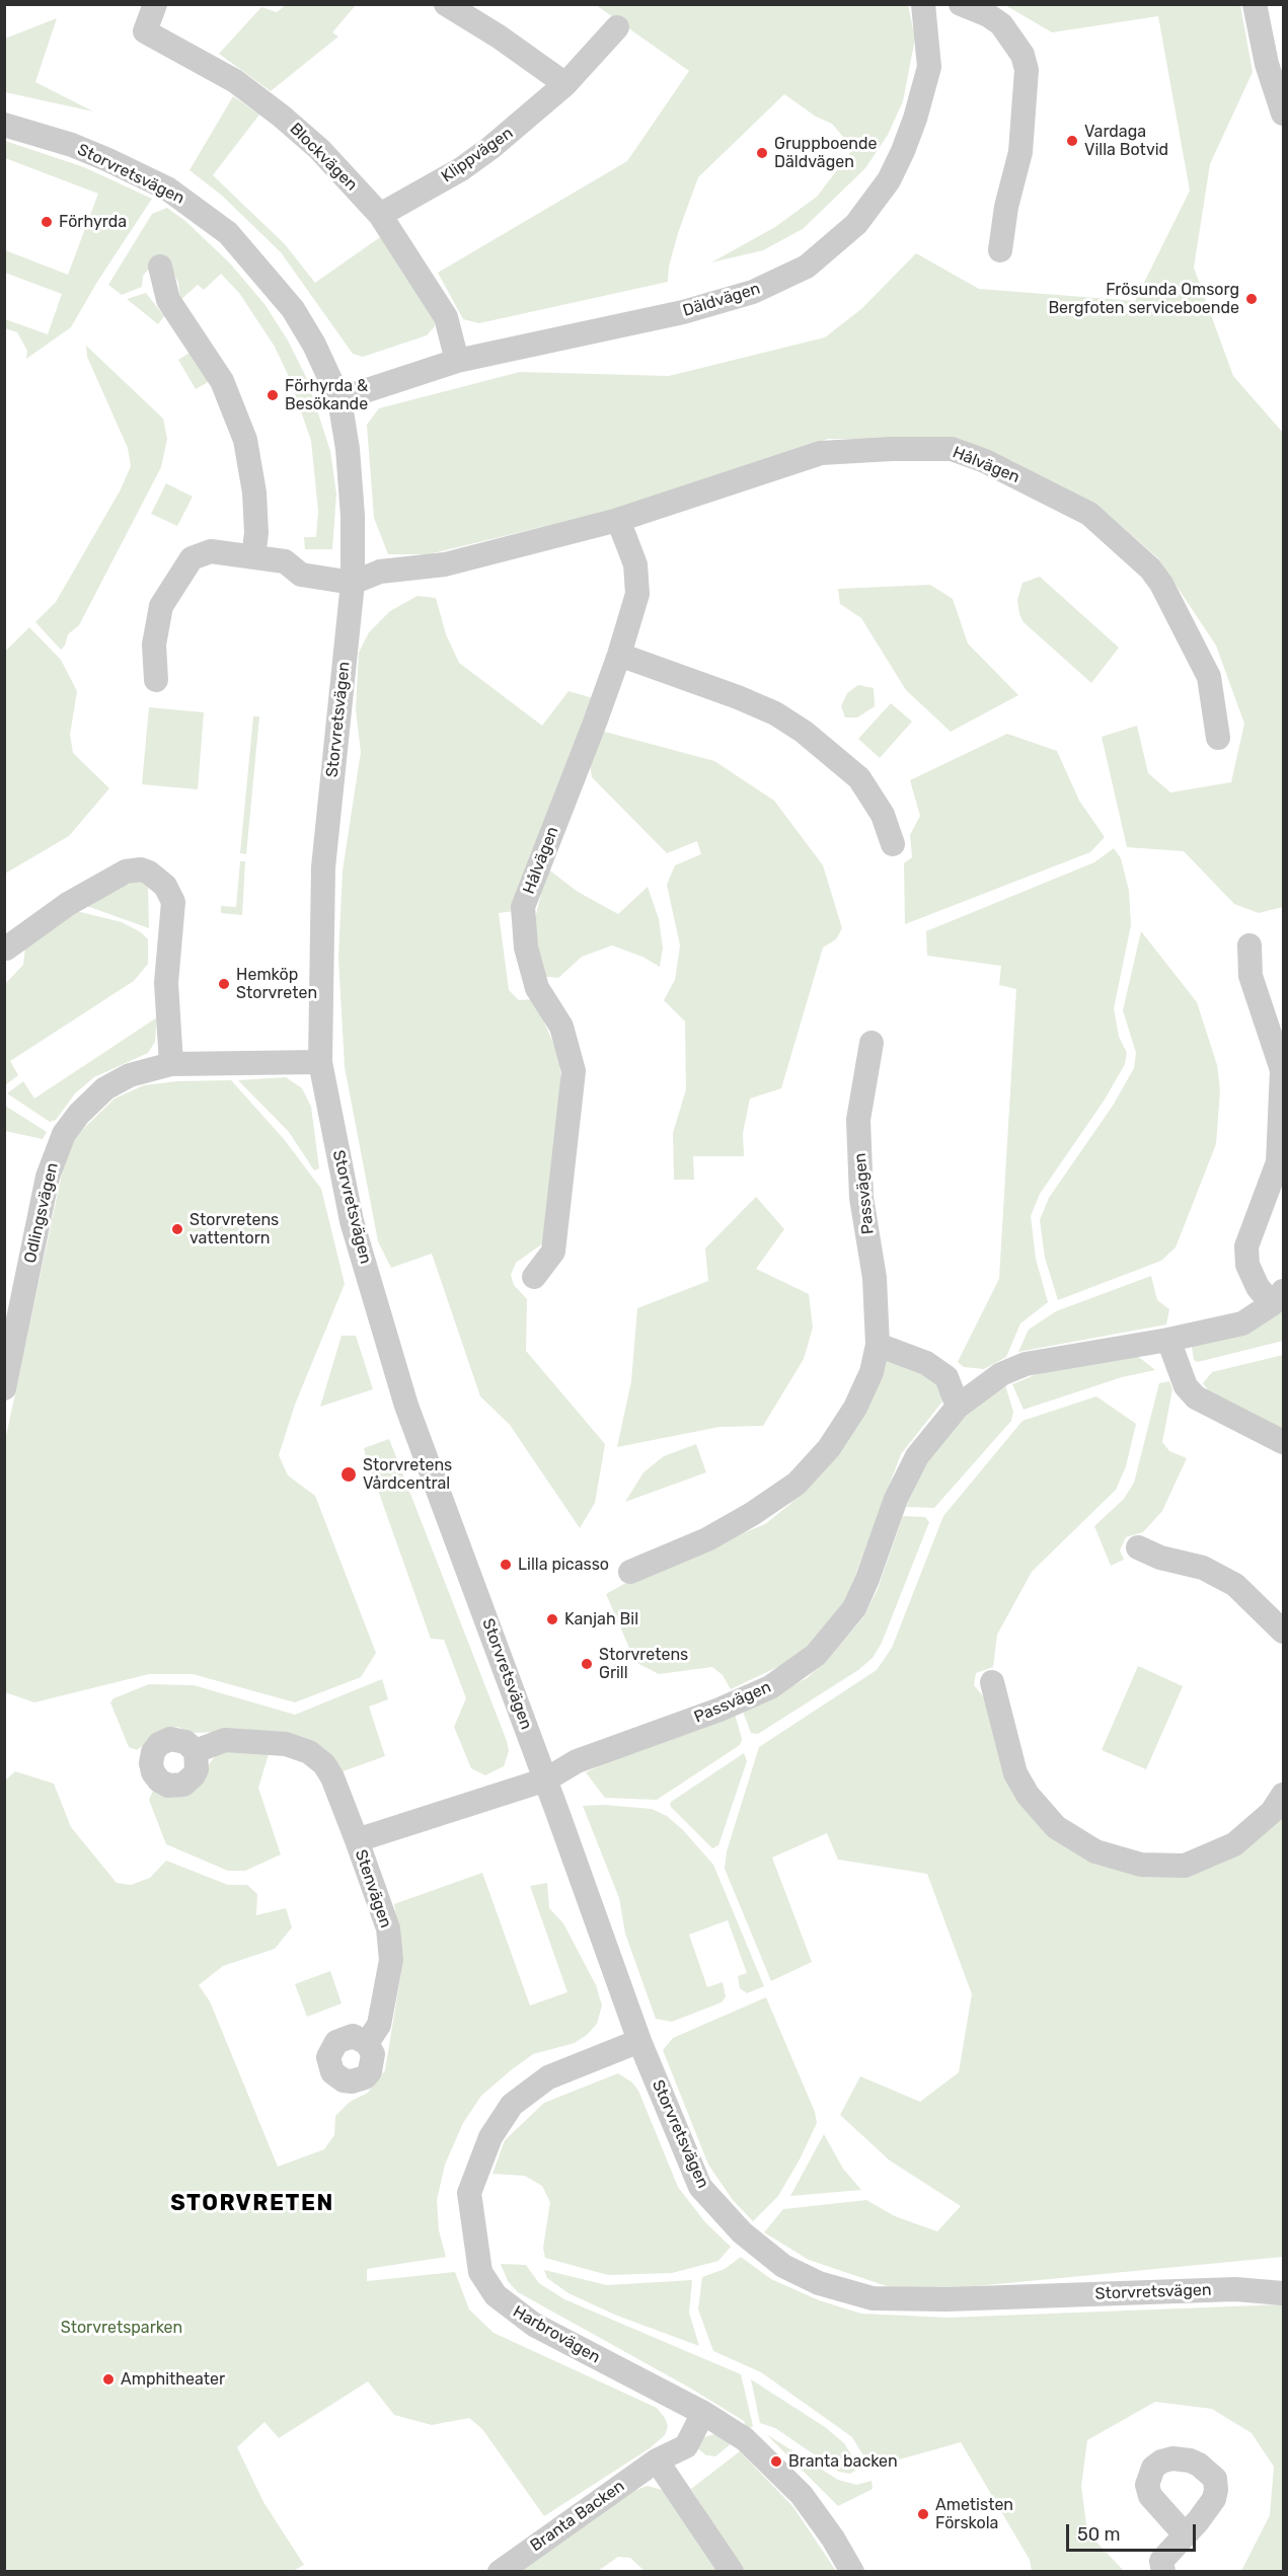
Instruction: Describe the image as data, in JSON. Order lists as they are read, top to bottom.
{
  "streets": {
    "street": [
      "Klippvägen",
      "Blockvägen",
      "Storvretsvägen",
      "Däldvägen",
      "Hålvägen",
      "Passvägen",
      "Odlingsvägen",
      "Stenvägen",
      "Harbrovägen",
      "Branta Backen"
    ]
  },
  "crossings": [
    ["Klippvägen", "Blockvägen"],
    ["Blockvägen", "Däldvägen"],
    ["Storvretsvägen", "Däldvägen"],
    ["Storvretsvägen", "Hålvägen"],
    ["Storvretsvägen", "Passvägen"],
    ["Storvretsvägen", "Odlingsvägen"],
    ["Storvretsvägen", "Stenvägen"],
    ["Storvretsvägen", "Harbrovägen"],
    ["Passvägen", "Stenvägen"],
    ["Harbrovägen", "Branta Backen"]
  ],
  "districts": ["STORVRETEN"],
  "parks": ["Storvretsparken"],
  "places": [
    "Vardaga Villa Botvid",
    "Gruppboende Däldvägen",
    "Förhyrda",
    "Frösunda Omsorg Bergfoten serviceboende",
    "Förhyrda & Besökande",
    "Hemköp Storvreten",
    "Storvretens vattentorn",
    "Storvretens Vårdcentral",
    "Lilla picasso",
    "Kanjah Bil",
    "Storvretens Grill",
    "Amphitheater",
    "Branta backen",
    "Ametisten Förskola"
  ],
  "scale_bar": "50 m"
}
